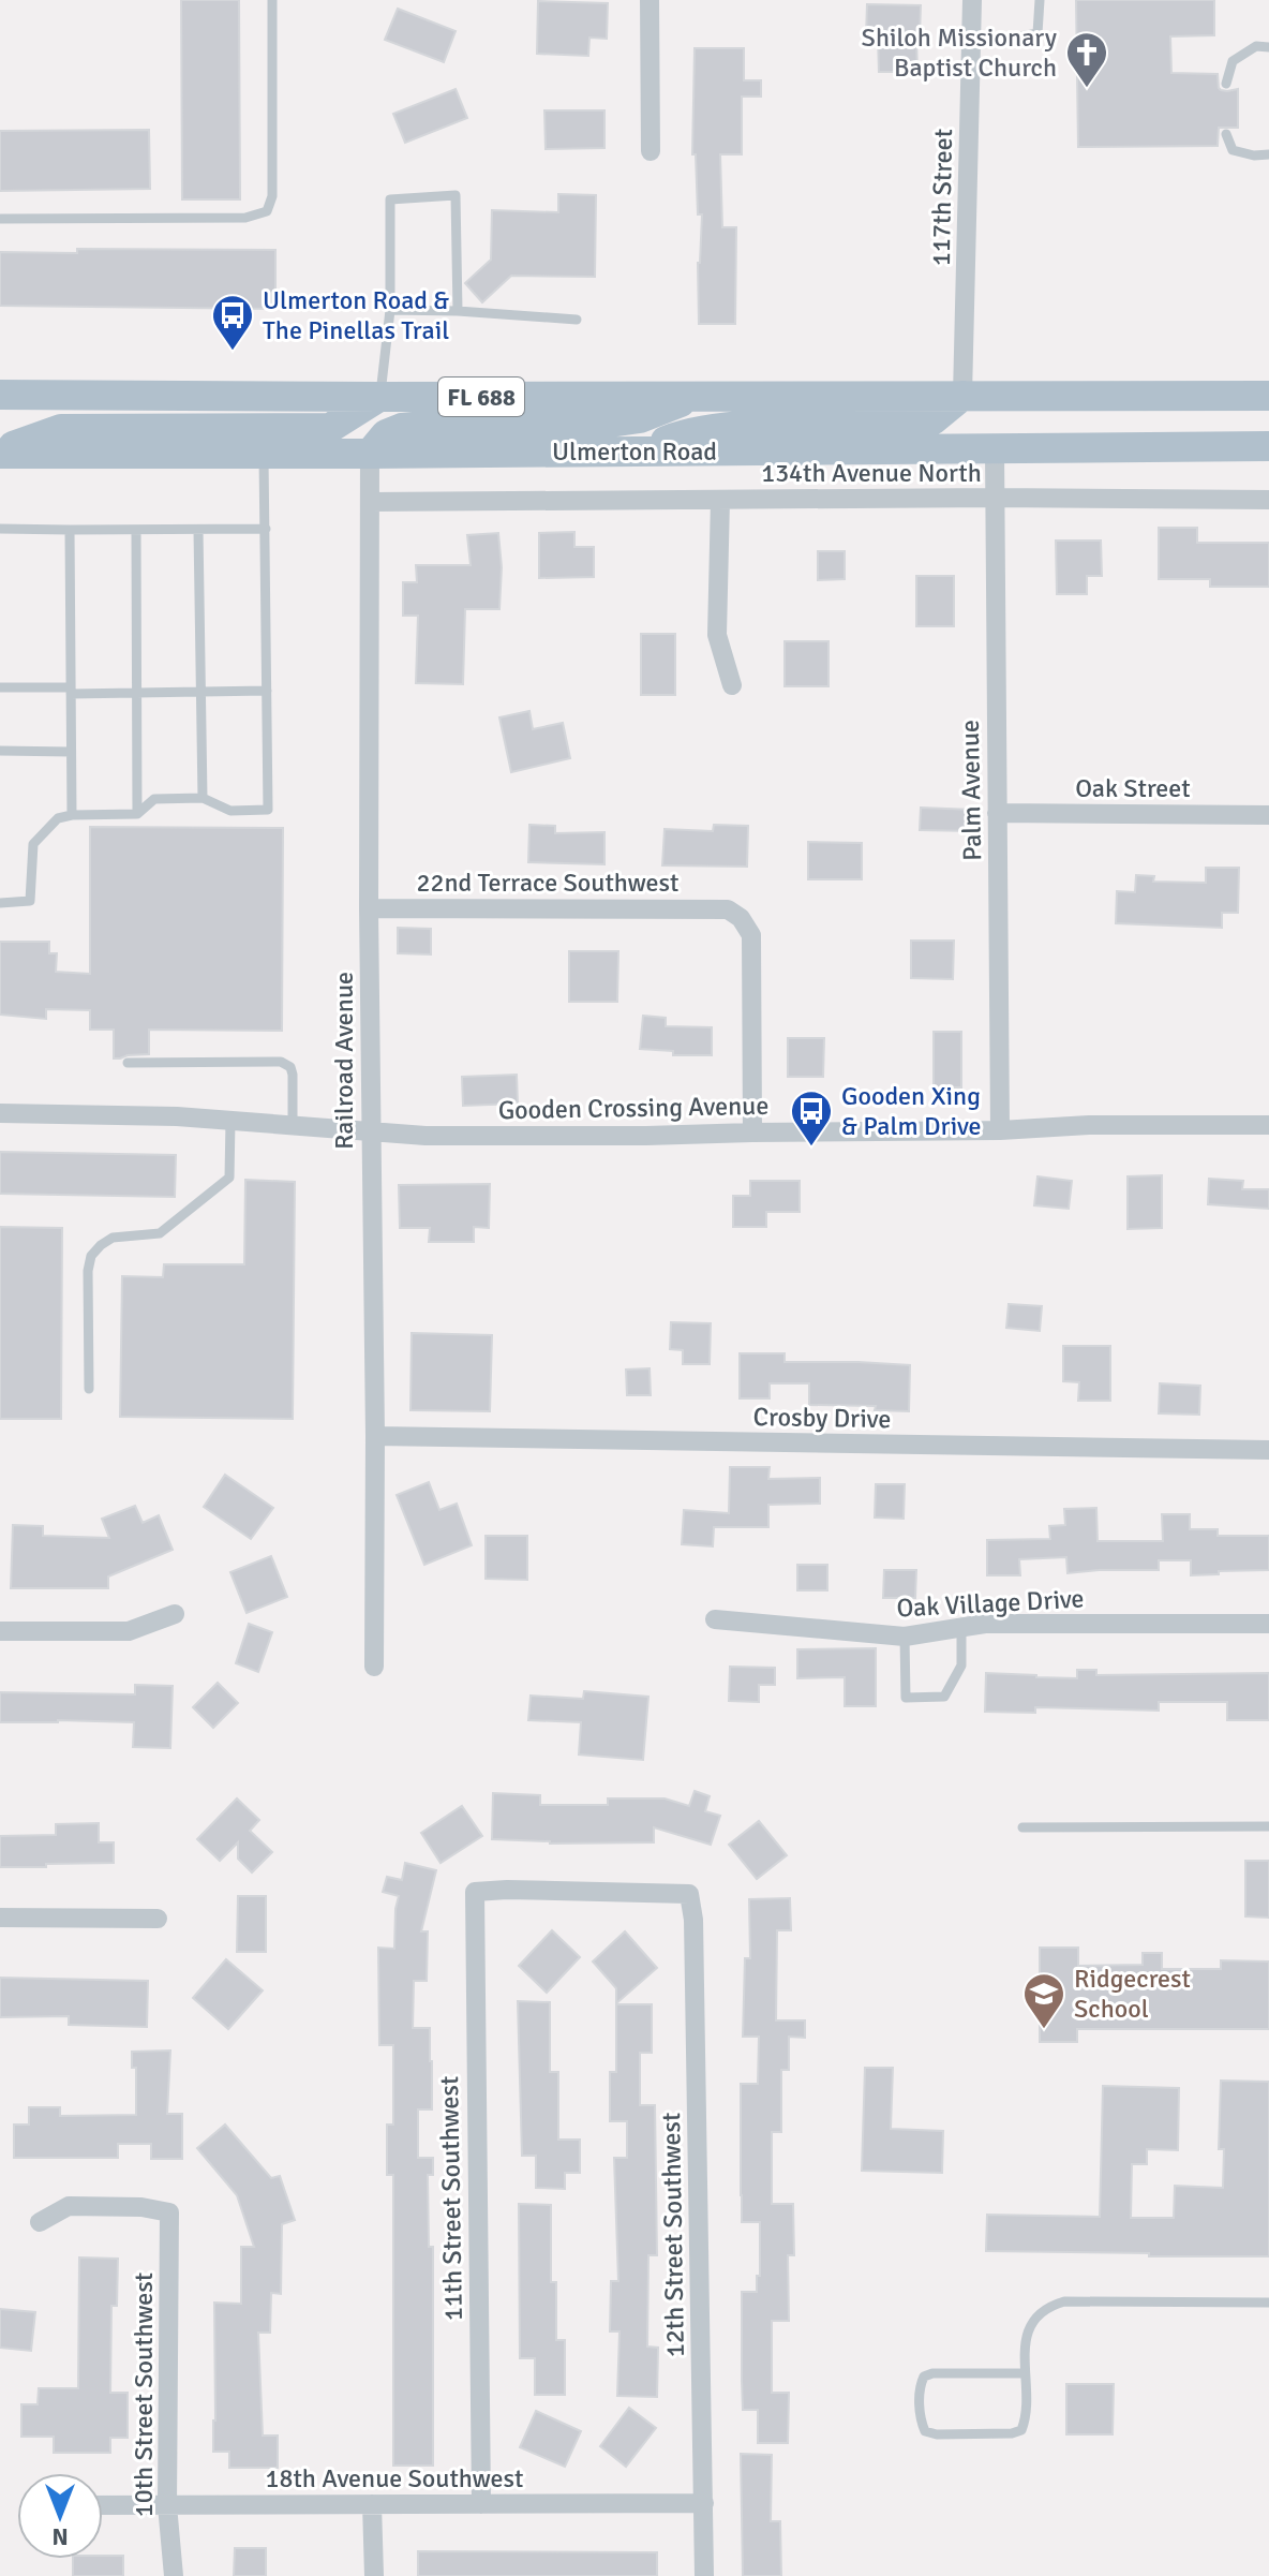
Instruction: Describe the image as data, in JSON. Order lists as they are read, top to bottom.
{
  "streets": {
    "main road": ["FL 688", "Ulmerton Road"],
    "street": [
      "117th Street",
      "134th Avenue North",
      "Oak Street",
      "Palm Avenue",
      "22nd Terrace Southwest",
      "Railroad Avenue",
      "Gooden Crossing Avenue",
      "Crosby Drive",
      "Oak Village Drive",
      "11th Street Southwest",
      "12th Street Southwest",
      "10th Street Southwest",
      "18th Avenue Southwest"
    ]
  },
  "crossings": [
    ["117th Street", "FL 688"],
    ["Ulmerton Road", "Palm Avenue"],
    ["Ulmerton Road", "Railroad Avenue"],
    ["134th Avenue North", "Palm Avenue"],
    ["134th Avenue North", "Railroad Avenue"],
    ["Oak Street", "Palm Avenue"],
    ["Palm Avenue", "Gooden Crossing Avenue"],
    ["22nd Terrace Southwest", "Railroad Avenue"],
    ["22nd Terrace Southwest", "Gooden Crossing Avenue"],
    ["Railroad Avenue", "Gooden Crossing Avenue"],
    ["Railroad Avenue", "Crosby Drive"],
    ["11th Street Southwest", "12th Street Southwest"],
    ["11th Street Southwest", "18th Avenue Southwest"],
    ["12th Street Southwest", "18th Avenue Southwest"],
    ["10th Street Southwest", "18th Avenue Southwest"]
  ],
  "places": {
    "church": ["Shiloh Missionary Baptist Church"],
    "bus stop": ["Ulmerton Road & The Pinellas Trail", "Gooden Xing & Palm Drive"],
    "school or university": ["Ridgecrest School"]
  },
  "north": "bottom"
}
